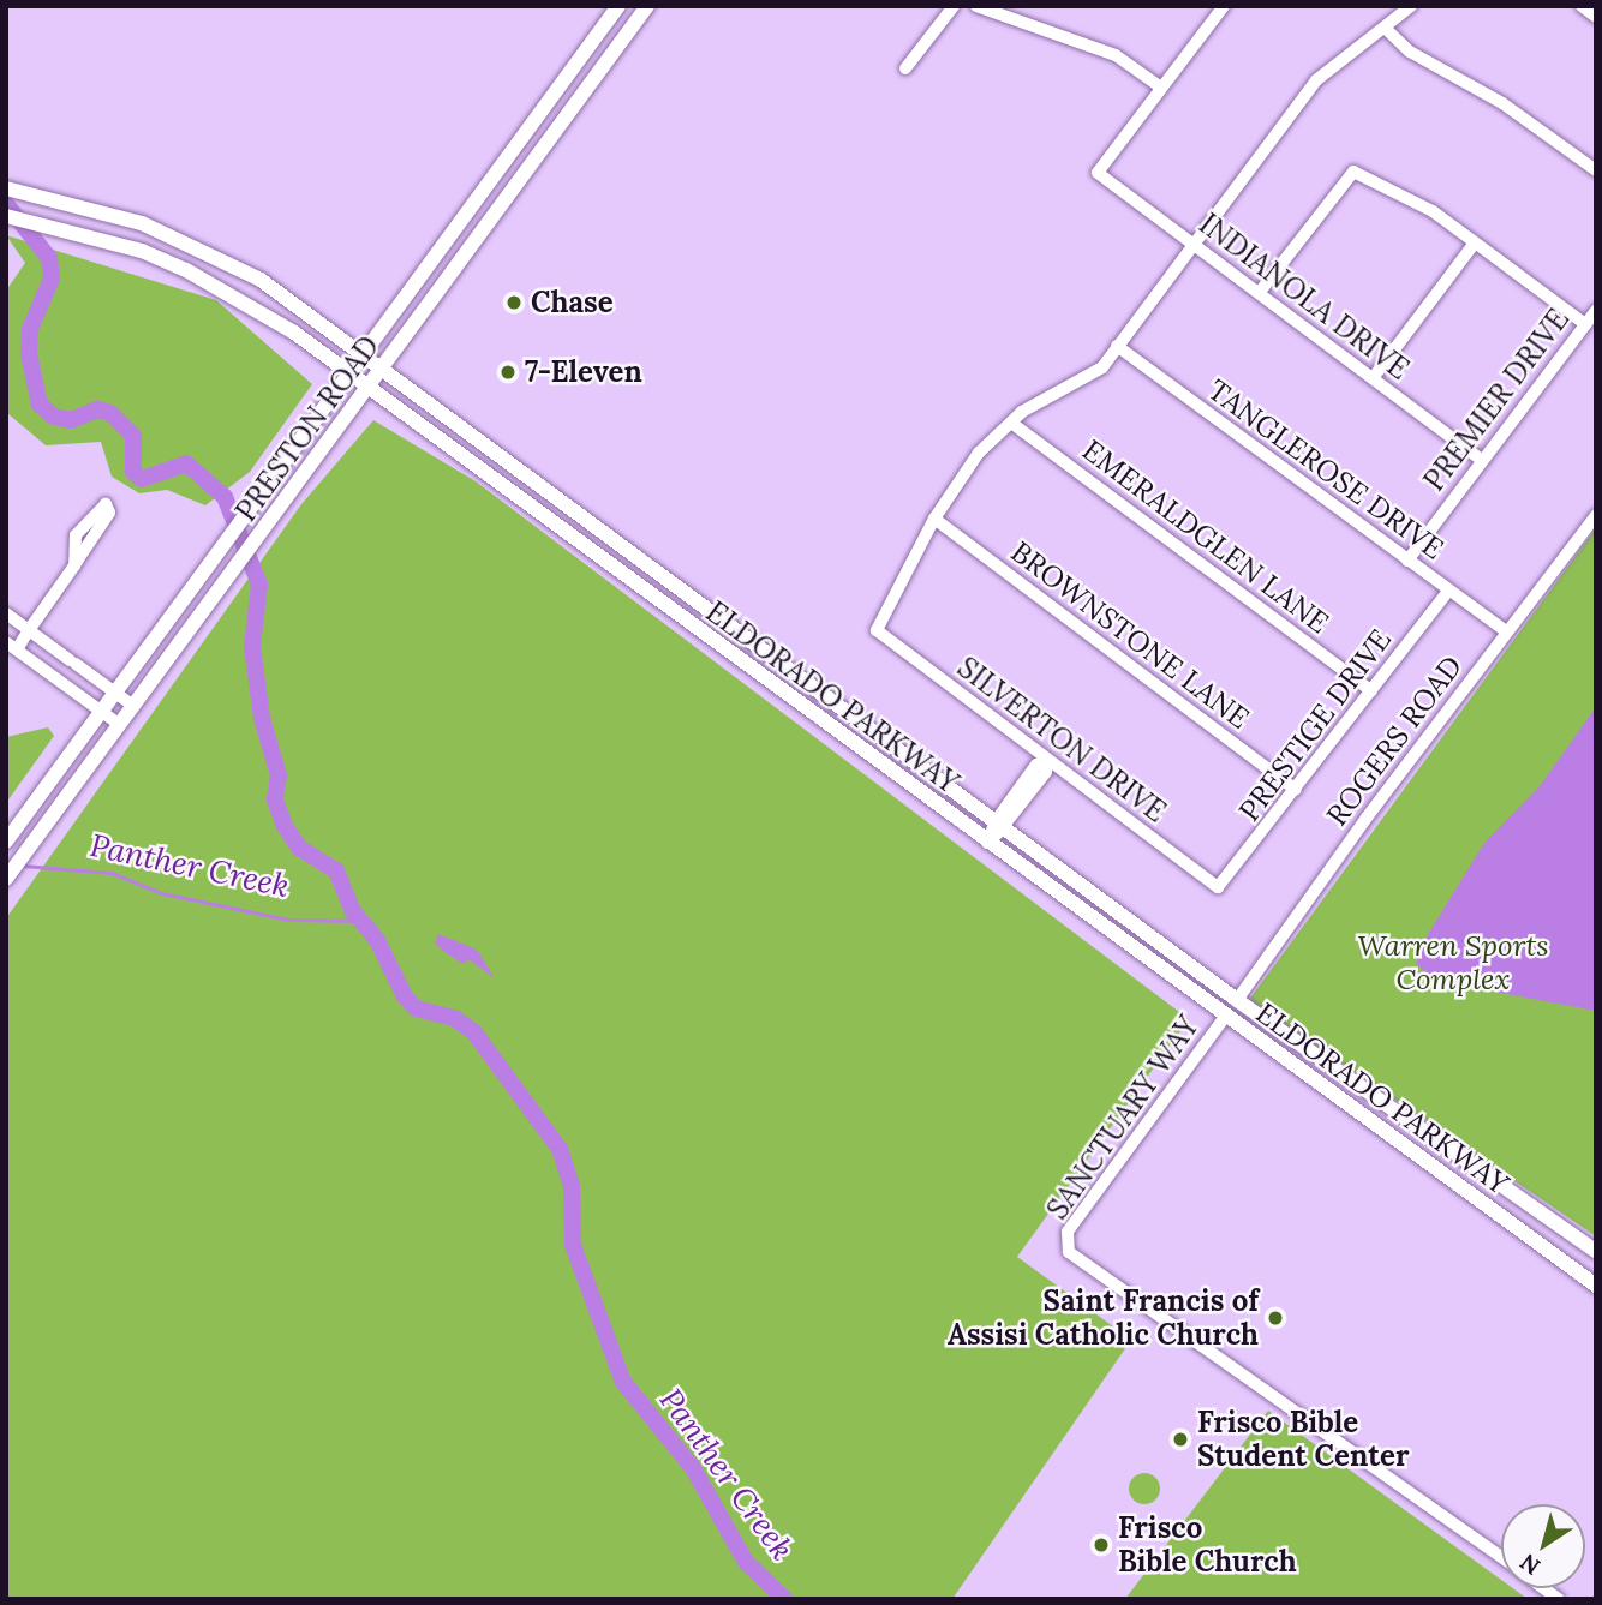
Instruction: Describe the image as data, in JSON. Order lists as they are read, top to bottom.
{
  "streets": {
    "main road": ["PRESTON ROAD", "ELDORADO PARKWAY"],
    "street": [
      "INDIANOLA DRIVE",
      "PREMIER DRIVE",
      "TANGLEROSE DRIVE",
      "EMERALDGLEN LANE",
      "BROWNSTONE LANE",
      "PRESTIGE DRIVE",
      "SILVERTON DRIVE",
      "ROGERS ROAD",
      "SANCTUARY WAY"
    ]
  },
  "crossings": [
    ["INDIANOLA DRIVE", "PREMIER DRIVE"],
    ["PREMIER DRIVE", "TANGLEROSE DRIVE"],
    ["PRESTON ROAD", "ELDORADO PARKWAY"],
    ["TANGLEROSE DRIVE", "PRESTIGE DRIVE"],
    ["TANGLEROSE DRIVE", "ROGERS ROAD"],
    ["EMERALDGLEN LANE", "PRESTIGE DRIVE"],
    ["BROWNSTONE LANE", "PRESTIGE DRIVE"],
    ["BROWNSTONE LANE", "SILVERTON DRIVE"],
    ["ELDORADO PARKWAY", "ROGERS ROAD"],
    ["ELDORADO PARKWAY", "SANCTUARY WAY"],
    ["PRESTIGE DRIVE", "SILVERTON DRIVE"]
  ],
  "water": ["Panther Creek"],
  "parks": ["Warren Sports Complex"],
  "places": [
    "Chase",
    "7-Eleven",
    "Saint Francis of Assisi Catholic Church",
    "Frisco Bible Student Center",
    "Frisco Bible Church"
  ],
  "north": "bottom left"
}
